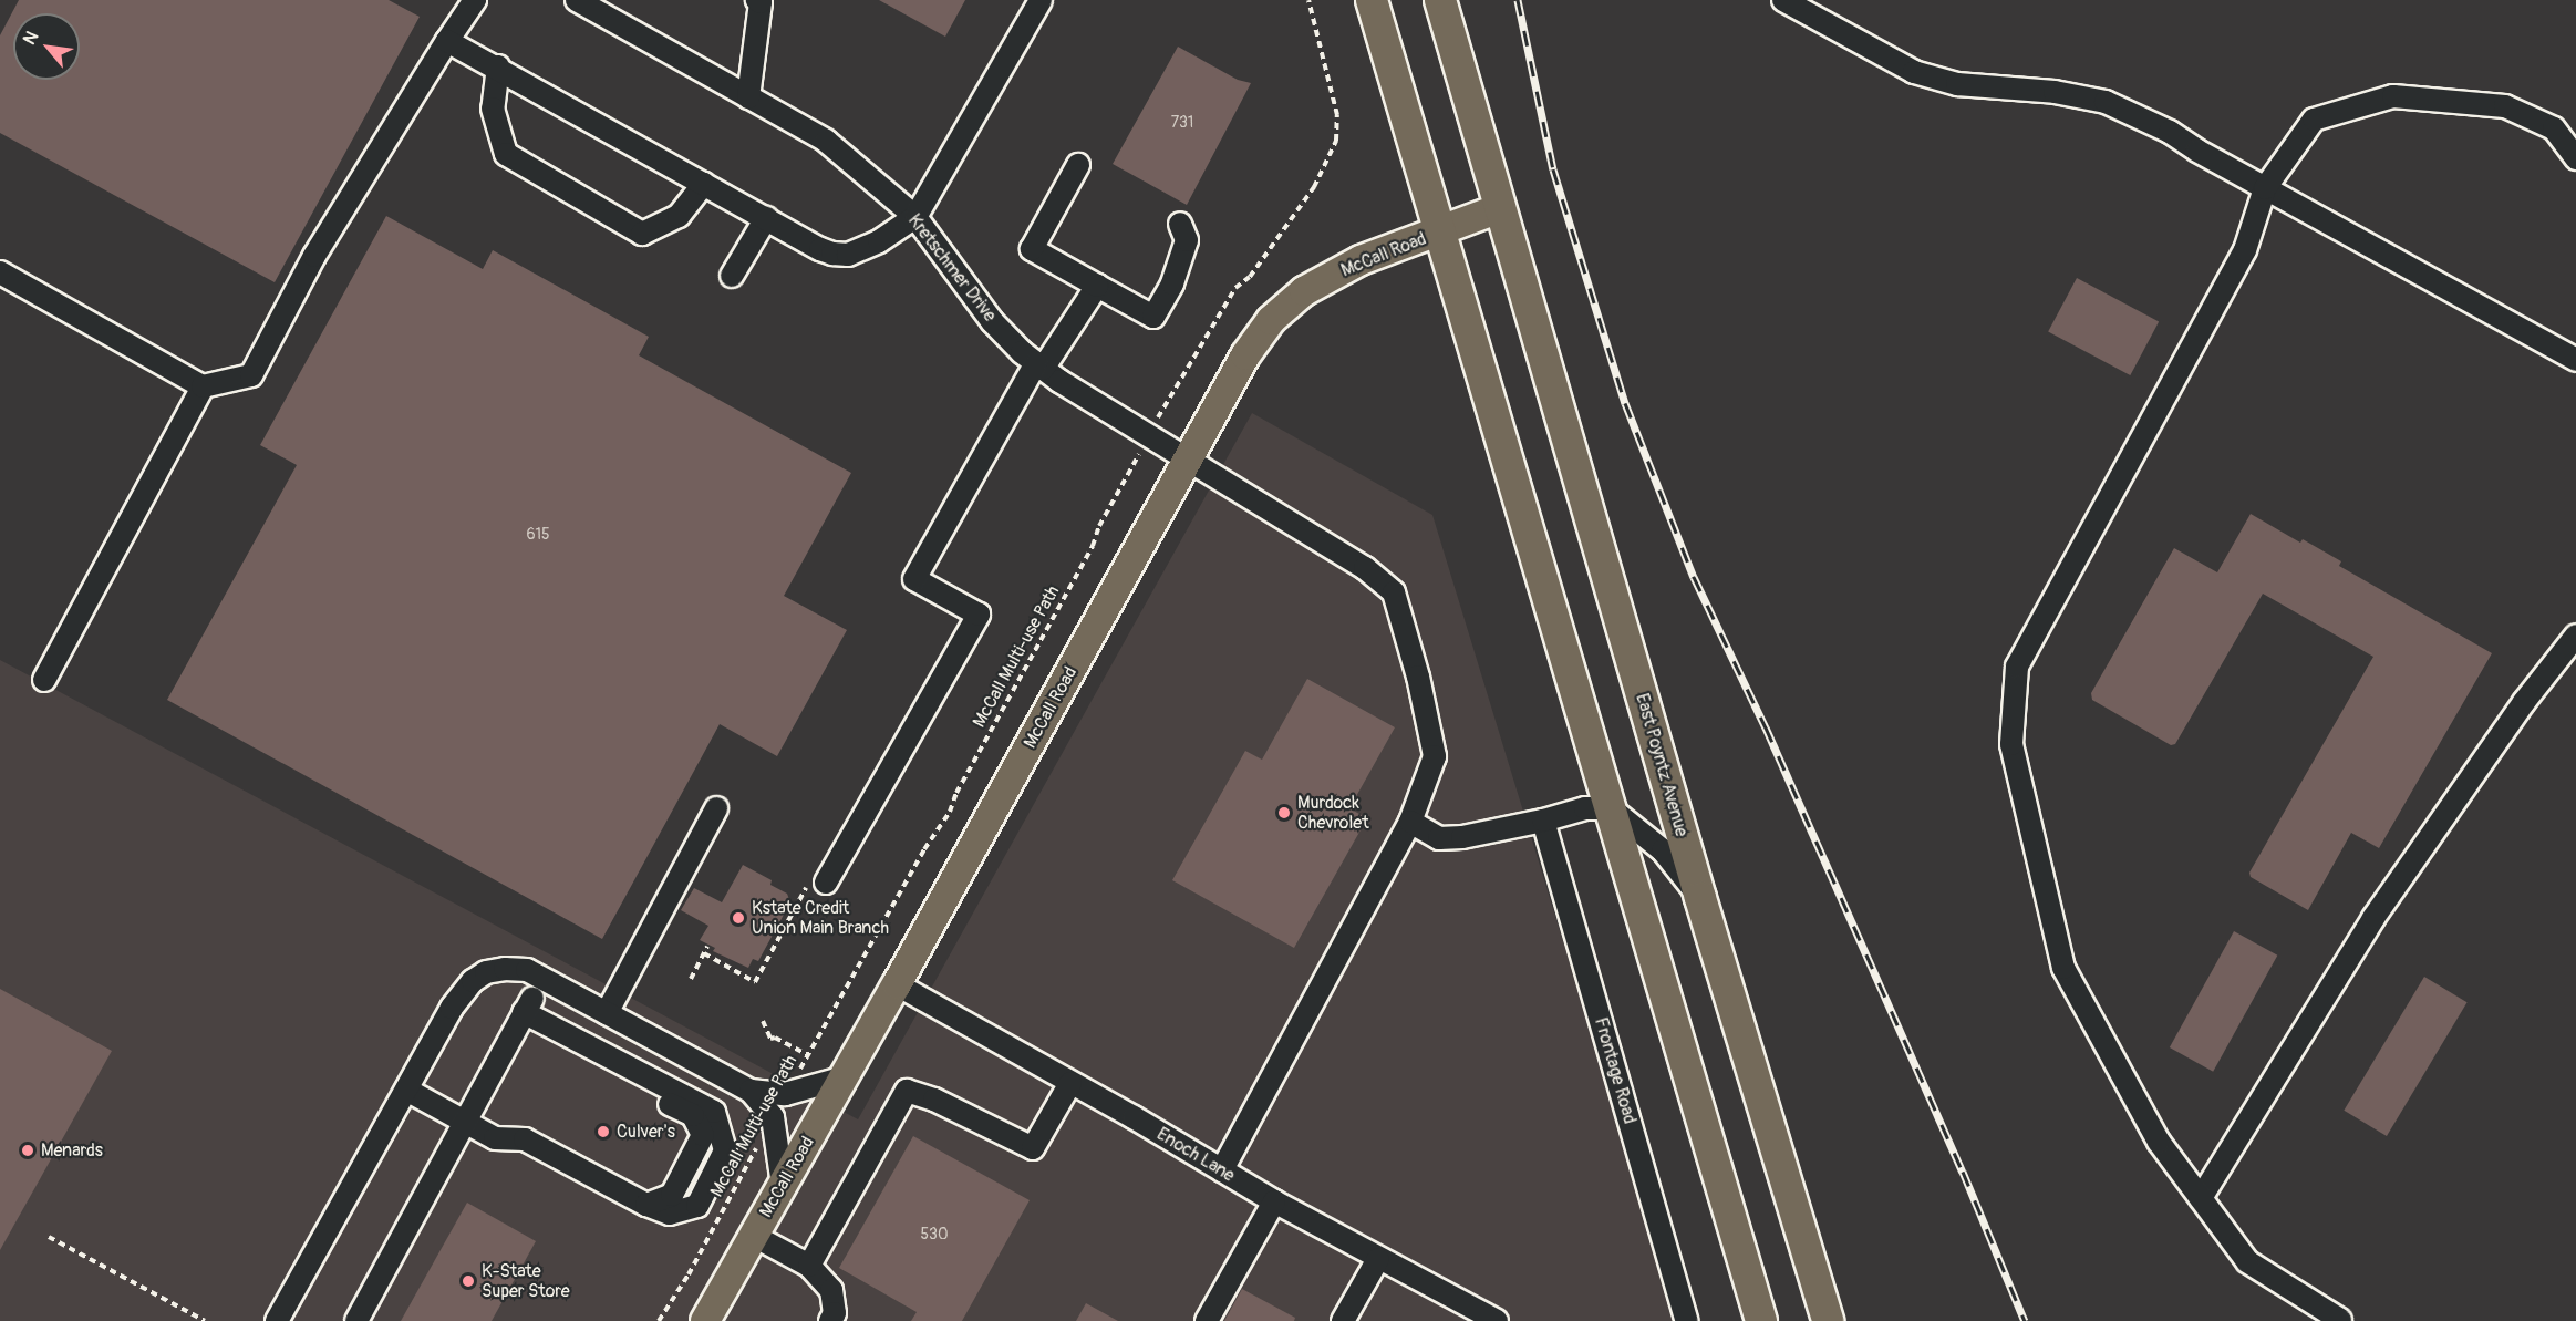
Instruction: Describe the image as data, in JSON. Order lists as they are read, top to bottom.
{
  "streets": {
    "highway": ["East Poyntz Avenue"],
    "main road": ["McCall Road"],
    "street": ["Kretschmer Drive", "Frontage Road", "Enoch Lane"],
    "path": ["McCall Multi-use Path"]
  },
  "crossings": [
    ["McCall Road", "Kretschmer Drive"],
    ["McCall Road", "East Poyntz Avenue"],
    ["McCall Road", "Enoch Lane"],
    ["Kretschmer Drive", "McCall Multi-use Path"],
    ["Kretschmer Drive", "Enoch Lane"]
  ],
  "places": [
    "Murdock Chevrolet",
    "Kstate Credit Union Main Branch",
    "Culver's",
    "Menards",
    "K-State Super Store"
  ],
  "house_numbers": ["731", "615", "530"],
  "north": "top left"
}
